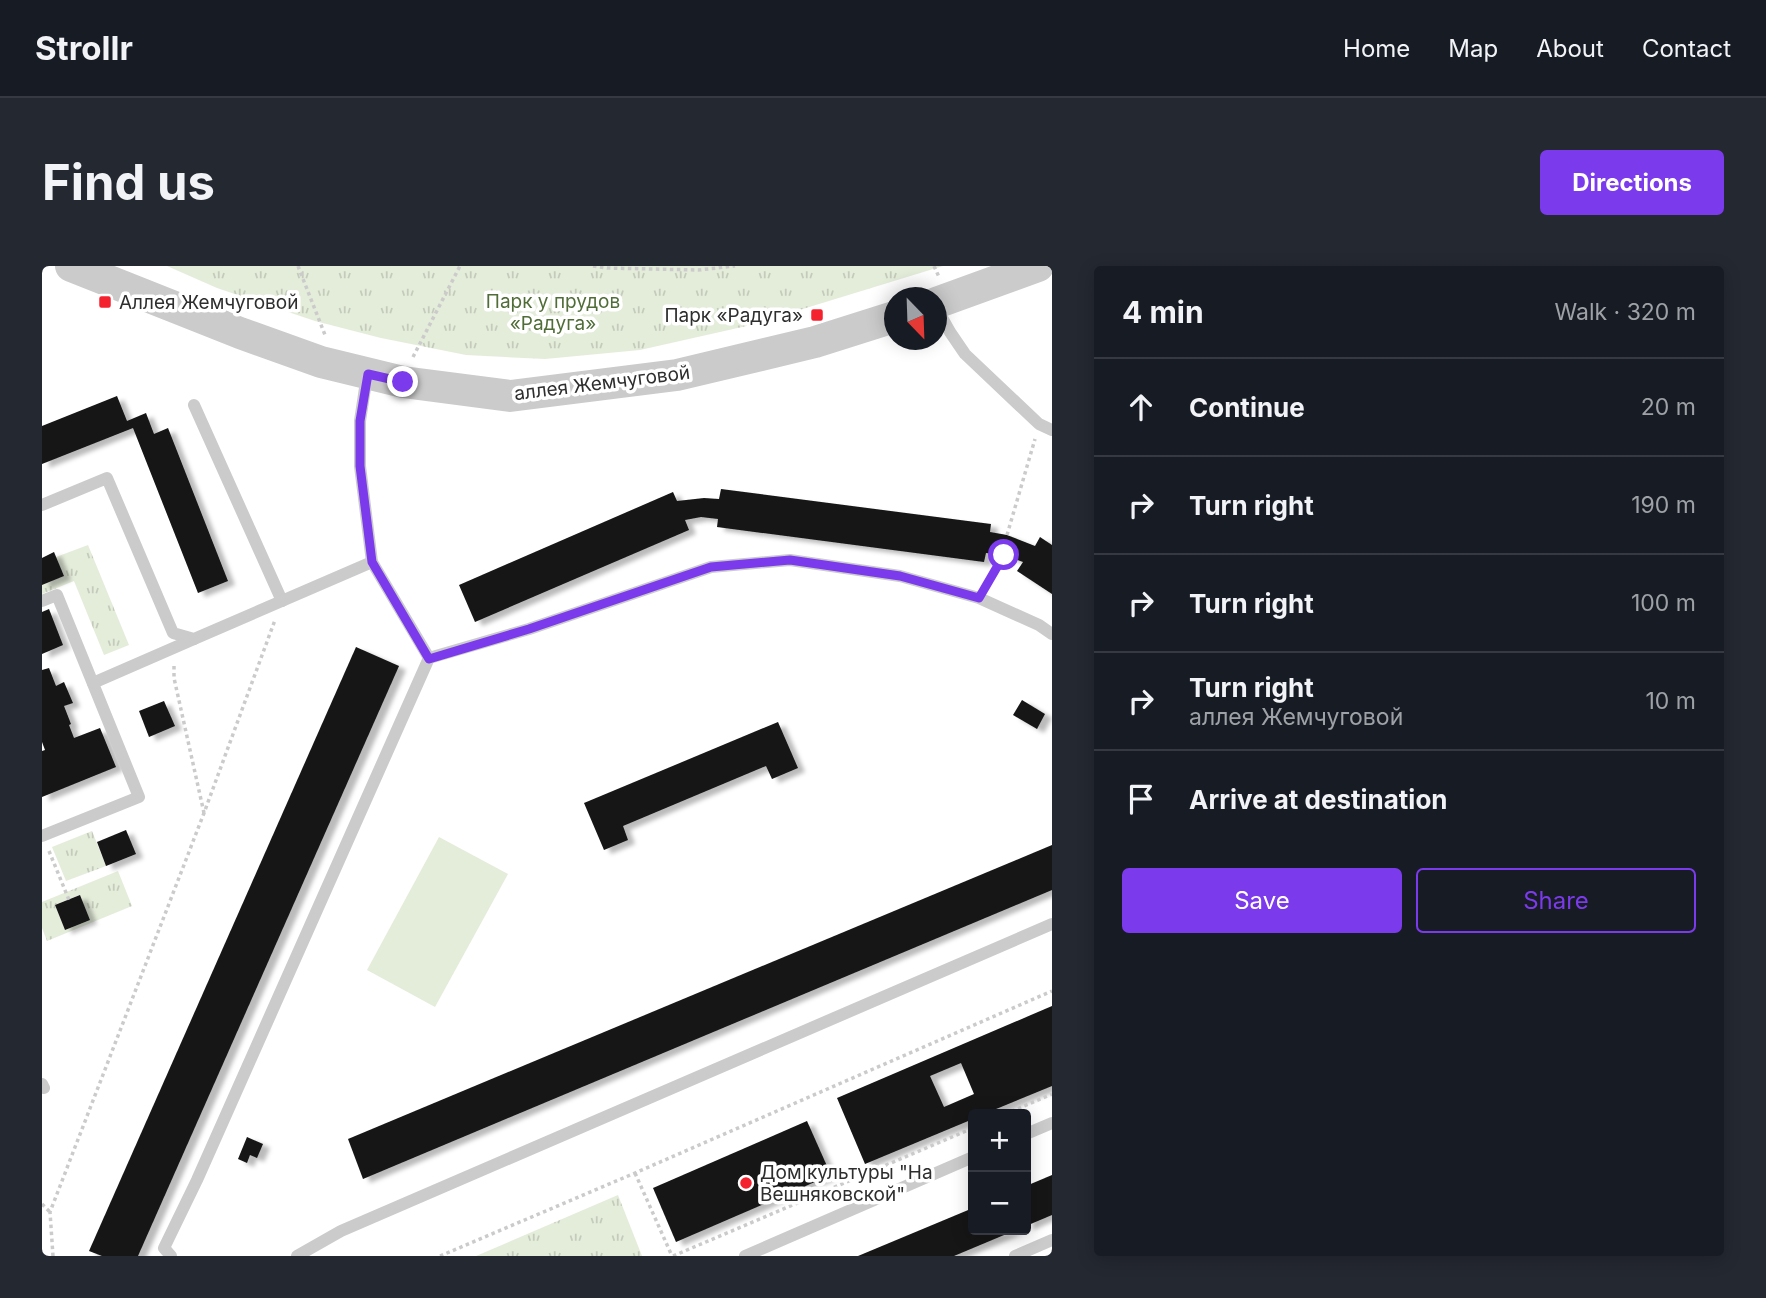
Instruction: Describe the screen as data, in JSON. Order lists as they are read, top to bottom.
{
  "streets": {
    "street": ["аллея Жемчуговой"]
  },
  "parks": ["Парк у прудов «Радуга»"],
  "places": {
    "transit": ["Аллея Жемчуговой", "Парк «Радуга»"],
    "other": ["Дом культуры \"На Вешняковской\""]
  },
  "north": "bottom right",
  "page": {
    "header": "Strollr",
    "nav": [
      "Home",
      "Map",
      "About",
      "Contact"
    ],
    "buttons": [
      "Directions",
      ["Save", "Share"]
    ],
    "title": "Find us",
    "heading": ["4 min", "Walk · 320 m"],
    "list": [
      ["Continue", "20 m"],
      ["Turn right", "190 m"],
      ["Turn right", "100 m"],
      ["Turn right", "аллея Жемчуговой", "10 m"],
      "Arrive at destination"
    ],
    "map_buttons": ["+", "−"]
  }
}
